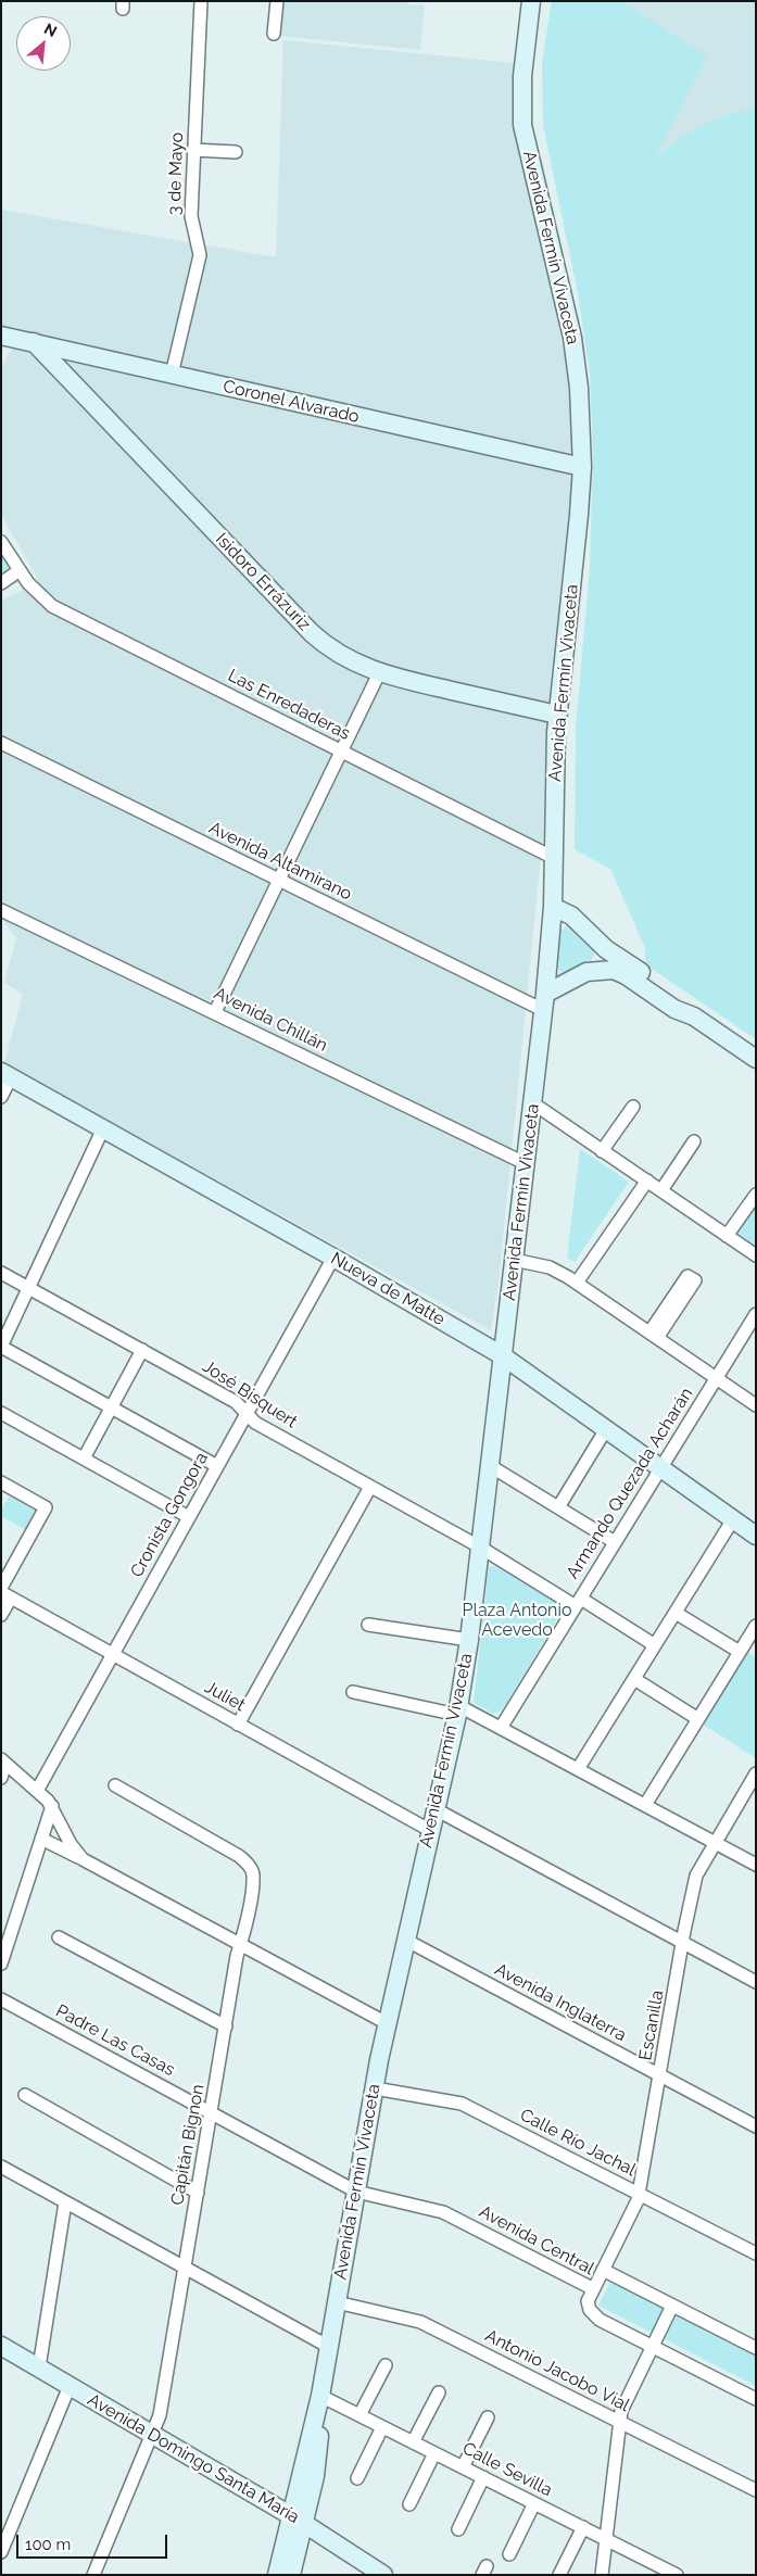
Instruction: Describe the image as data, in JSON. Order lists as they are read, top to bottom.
{
  "streets": {
    "main road": [
      "Avenida Fermín Vivaceta",
      "Coronel Alvarado",
      "Isidoro Errázuriz",
      "Nueva de Matte",
      "Avenida Domingo Santa María"
    ],
    "street": [
      "3 de Mayo",
      "Las Enredaderas",
      "Avenida Altamirano",
      "Avenida Chillán",
      "José Bisquert",
      "Armando Quezada Acharán",
      "Cronista Gongora",
      "Juliet",
      "Avenida Inglaterra",
      "Escanilla",
      "Padre Las Casas",
      "Calle Río Jachal",
      "Capitán Bignon",
      "Avenida Central",
      "Antonio Jacobo Vial",
      "Calle Sevilla"
    ]
  },
  "crossings": [
    ["3 de Mayo", "Coronel Alvarado"],
    ["Avenida Fermín Vivaceta", "Coronel Alvarado"],
    ["Avenida Fermín Vivaceta", "Isidoro Errázuriz"],
    ["Avenida Fermín Vivaceta", "Las Enredaderas"],
    ["Avenida Fermín Vivaceta", "Avenida Altamirano"],
    ["Avenida Fermín Vivaceta", "Avenida Chillán"],
    ["Avenida Fermín Vivaceta", "Nueva de Matte"],
    ["Avenida Fermín Vivaceta", "José Bisquert"],
    ["Avenida Fermín Vivaceta", "Juliet"],
    ["Avenida Fermín Vivaceta", "Avenida Inglaterra"],
    ["Avenida Fermín Vivaceta", "Padre Las Casas"],
    ["Avenida Fermín Vivaceta", "Calle Río Jachal"],
    ["Avenida Fermín Vivaceta", "Avenida Central"],
    ["Avenida Fermín Vivaceta", "Antonio Jacobo Vial"],
    ["Avenida Fermín Vivaceta", "Avenida Domingo Santa María"],
    ["Avenida Fermín Vivaceta", "Calle Sevilla"],
    ["Coronel Alvarado", "Isidoro Errázuriz"],
    ["Nueva de Matte", "Armando Quezada Acharán"],
    ["Nueva de Matte", "Cronista Gongora"],
    ["José Bisquert", "Armando Quezada Acharán"],
    ["José Bisquert", "Cronista Gongora"],
    ["Cronista Gongora", "Juliet"],
    ["Avenida Inglaterra", "Escanilla"],
    ["Escanilla", "Calle Río Jachal"],
    ["Escanilla", "Avenida Central"],
    ["Padre Las Casas", "Capitán Bignon"],
    ["Padre Las Casas", "Avenida Central"],
    ["Capitán Bignon", "Avenida Domingo Santa María"]
  ],
  "parks": ["Plaza Antonio Acevedo"],
  "scale_bar": "100 m",
  "north": "top right"
}
